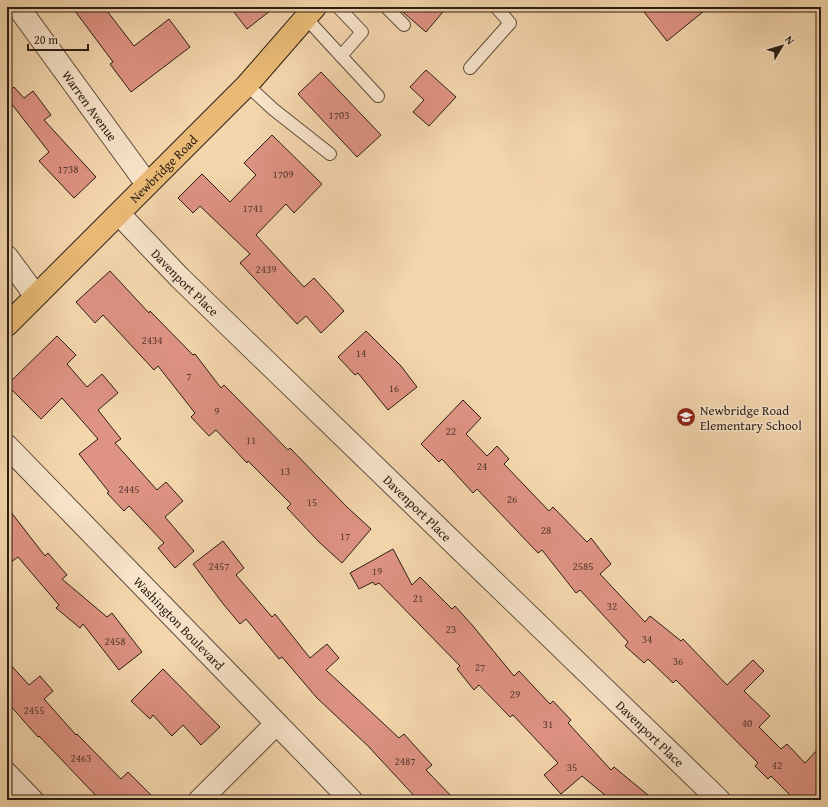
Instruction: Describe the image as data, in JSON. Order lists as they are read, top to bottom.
{
  "streets": {
    "main road": ["Newbridge Road"],
    "street": ["Warren Avenue", "Davenport Place", "Washington Boulevard"]
  },
  "crossings": [
    ["Warren Avenue", "Newbridge Road"],
    ["Newbridge Road", "Davenport Place"]
  ],
  "places": {
    "school or university": ["Newbridge Road Elementary School"]
  },
  "house_numbers": [
    "1703",
    "1738",
    "1709",
    "1741",
    "2439",
    "2434",
    "14",
    "7",
    "16",
    "9",
    "22",
    "11",
    "24",
    "13",
    "2445",
    "26",
    "15",
    "28",
    "17",
    "2457",
    "2585",
    "19",
    "21",
    "32",
    "23",
    "34",
    "2458",
    "36",
    "27",
    "29",
    "2455",
    "40",
    "31",
    "2463",
    "2487",
    "42",
    "35"
  ],
  "scale_bar": "20 m",
  "north": "top right"
}
